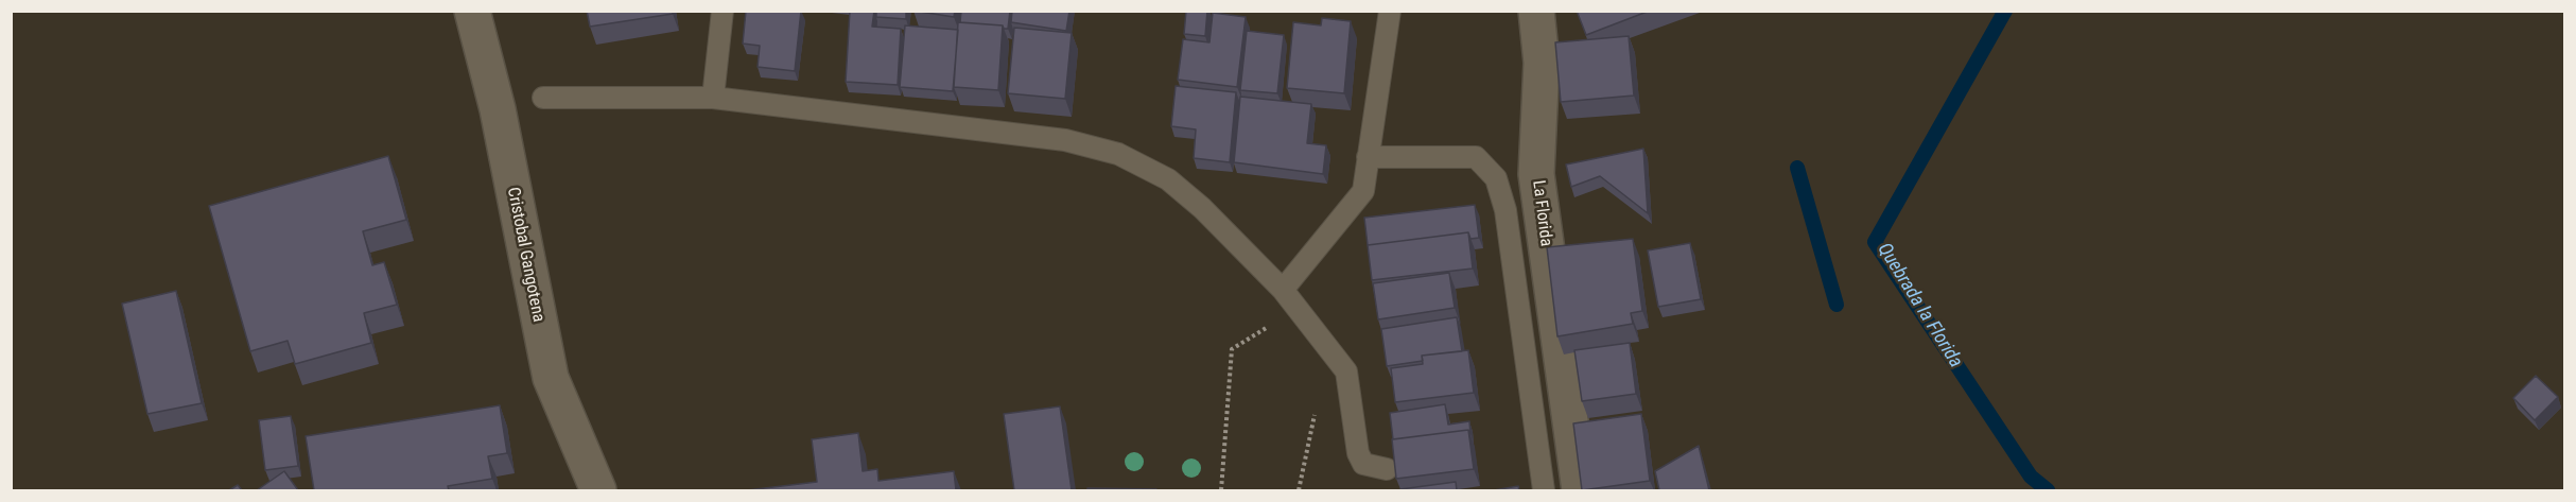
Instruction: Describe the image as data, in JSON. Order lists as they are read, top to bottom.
{
  "streets": {
    "street": ["La Florida", "Cristobal Gangotena"]
  },
  "water": ["Quebrada la Florida"]
}
